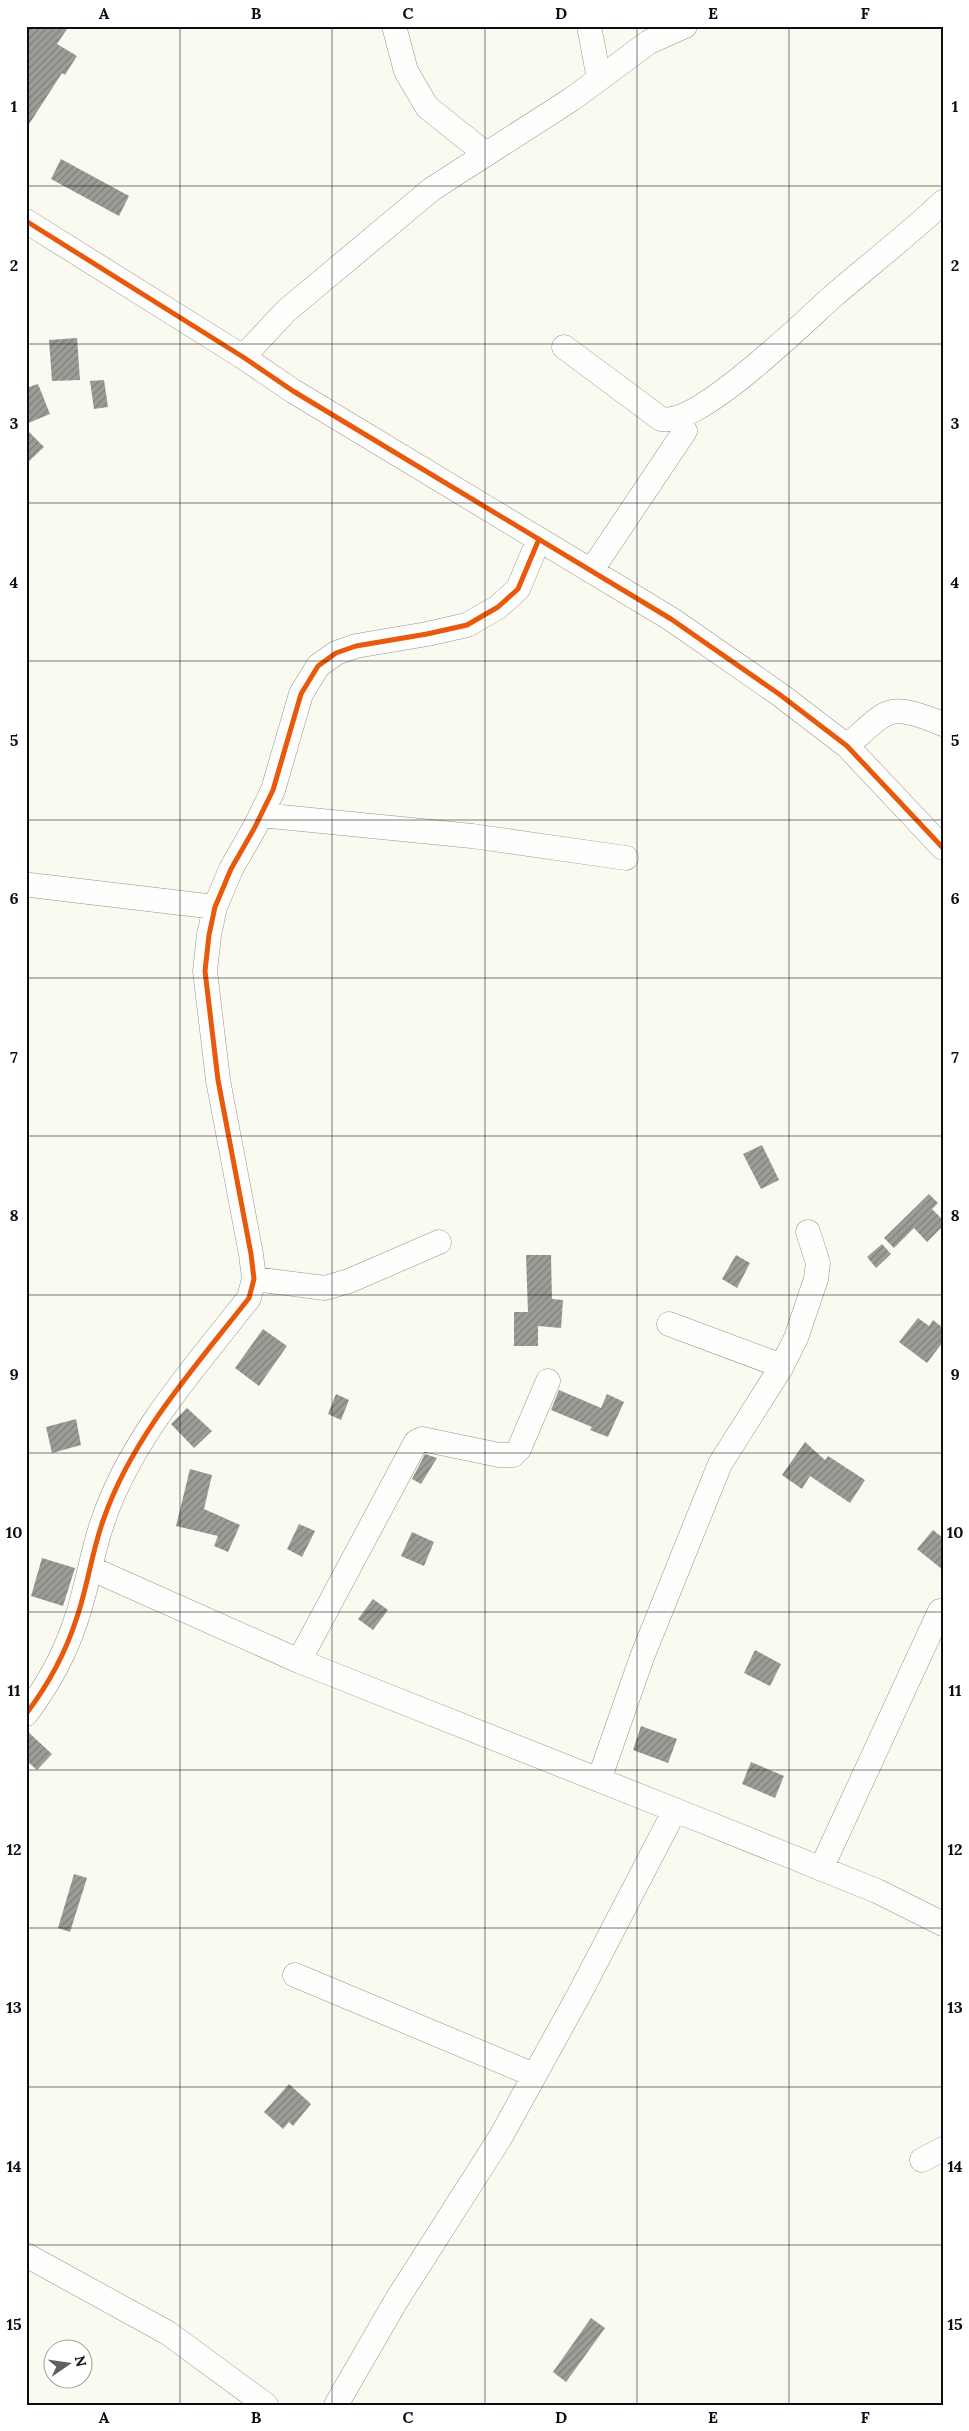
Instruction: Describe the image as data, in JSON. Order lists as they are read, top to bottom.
{
  "north": "right",
  "grid": {
    "columns": [
      "A",
      "B",
      "C",
      "D",
      "E",
      "F"
    ],
    "rows": [
      "1",
      "2",
      "3",
      "4",
      "5",
      "6",
      "7",
      "8",
      "9",
      "10",
      "11",
      "12",
      "13",
      "14",
      "15"
    ]
  }
}
